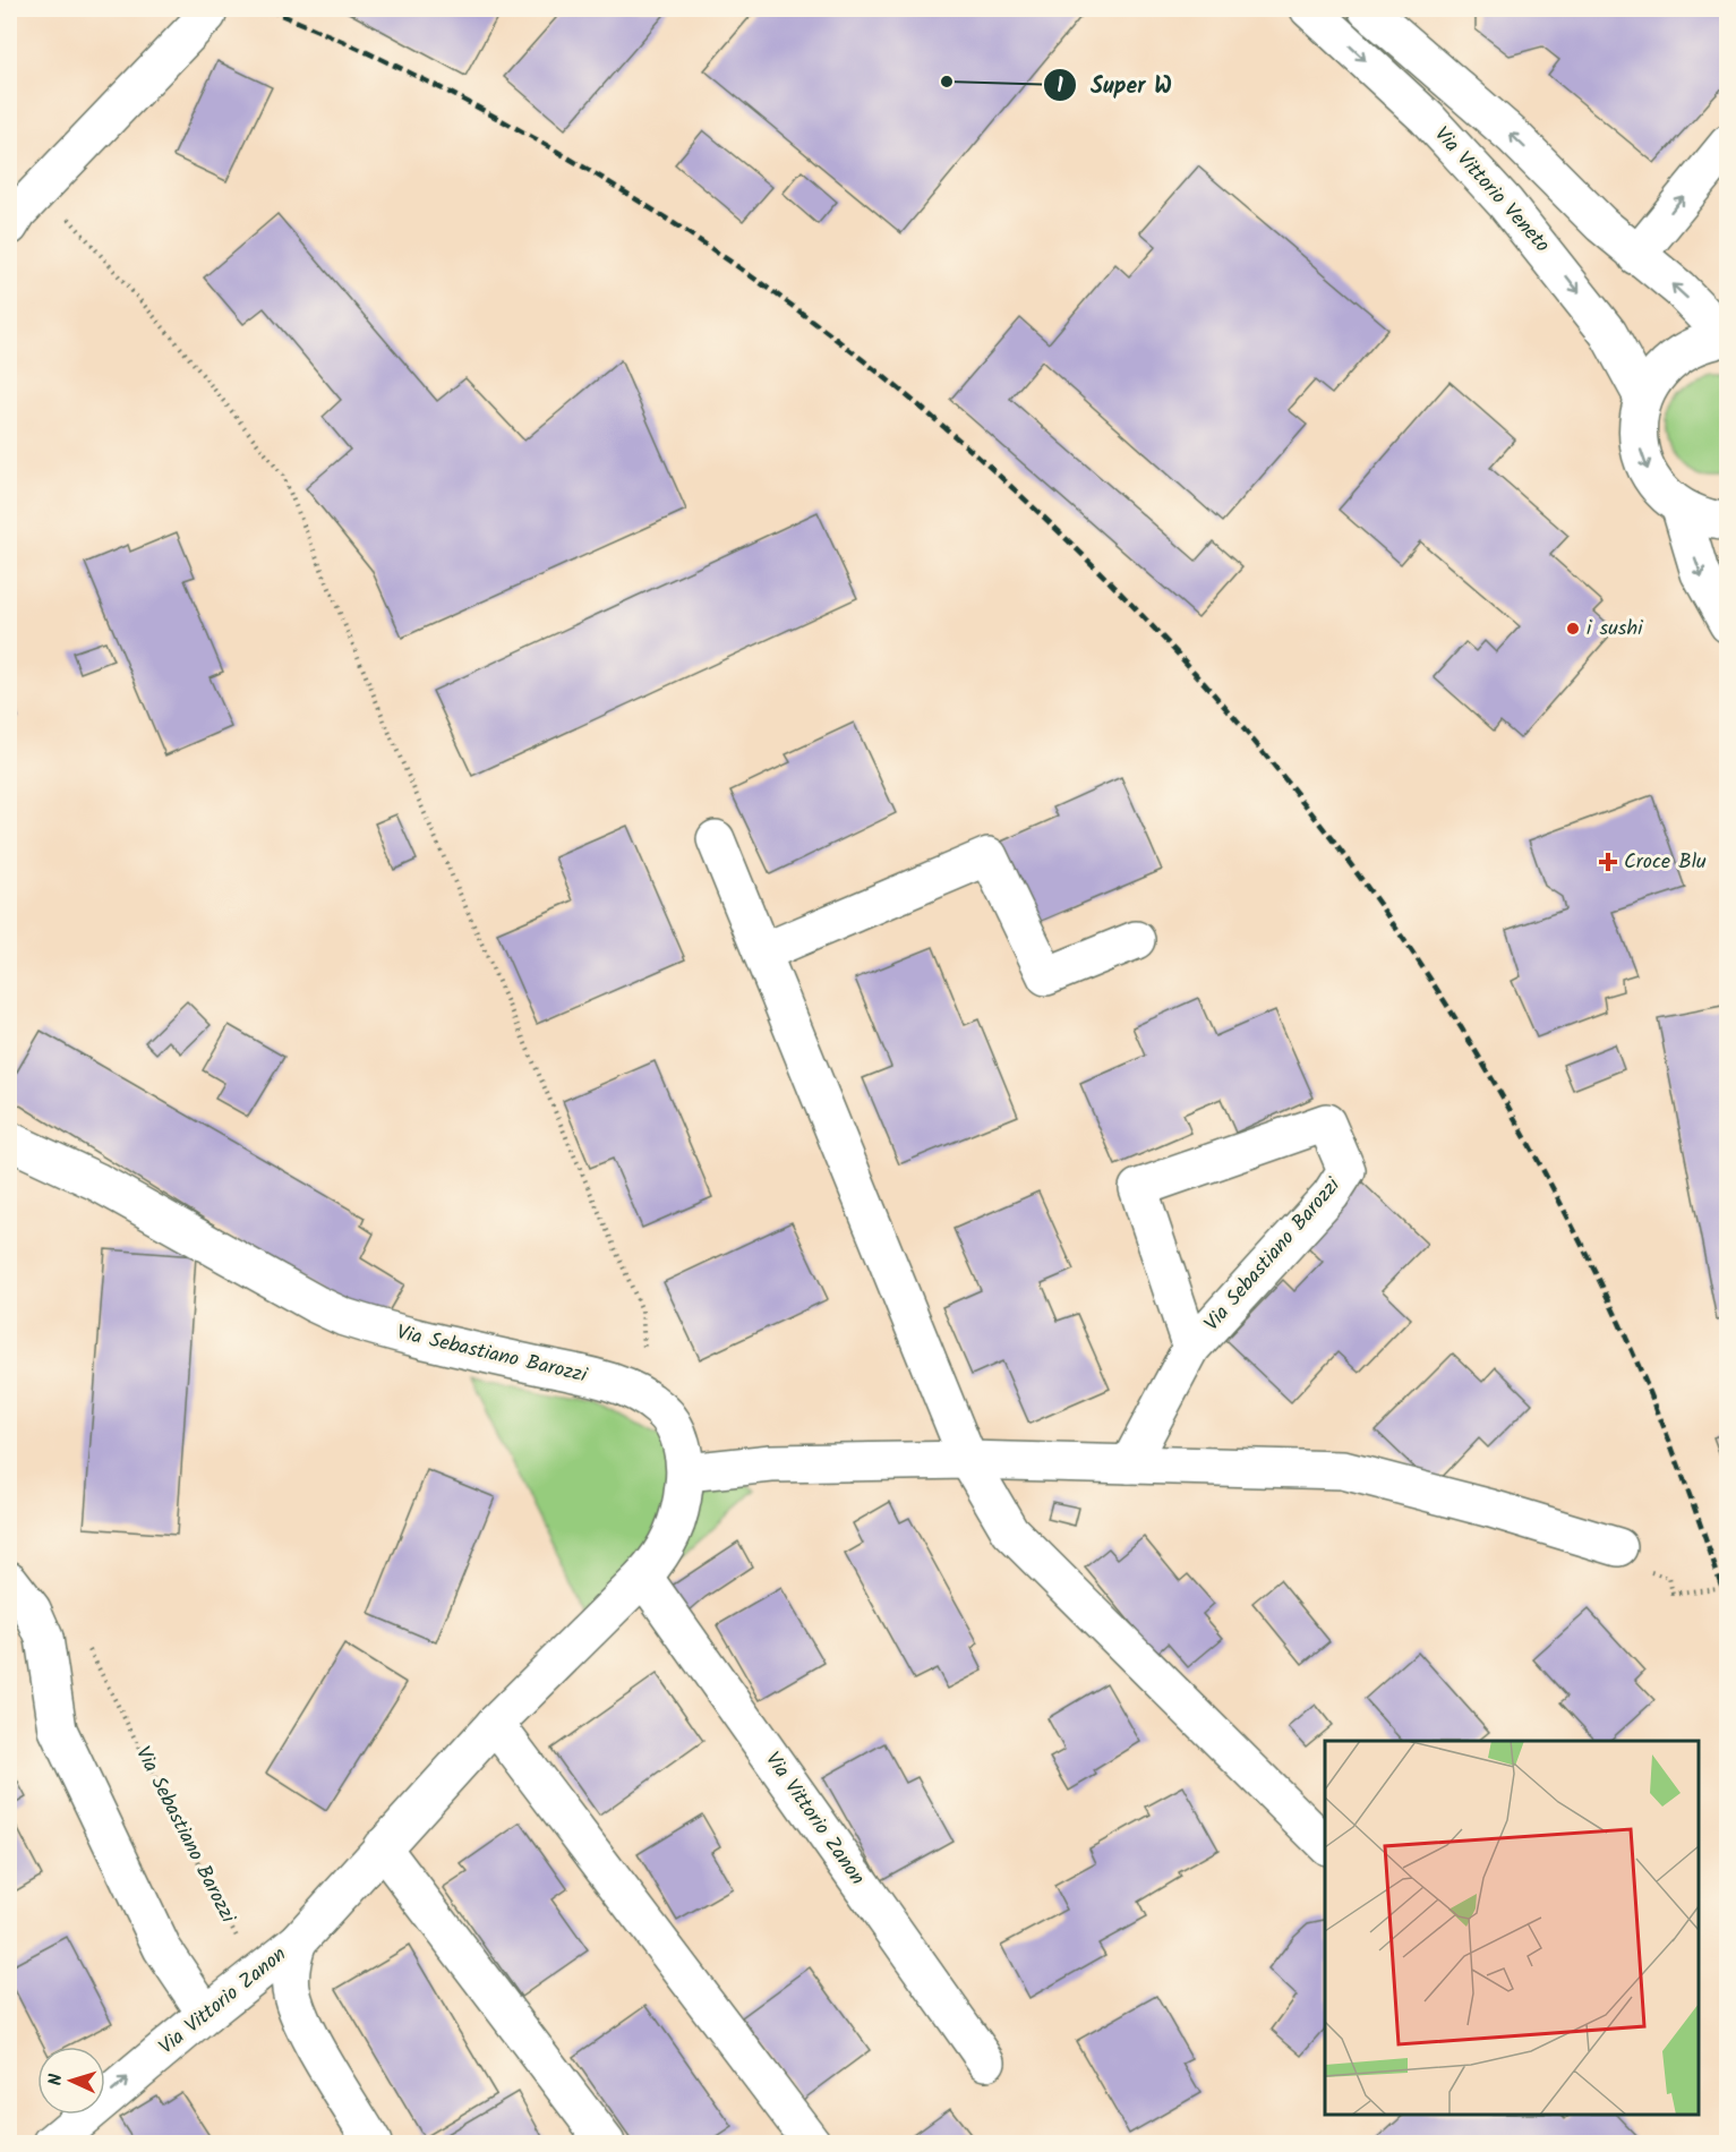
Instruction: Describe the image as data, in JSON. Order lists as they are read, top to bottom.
{
  "streets": {
    "street": ["Via Vittorio Veneto", "Via Sebastiano Barozzi", "Via Vittorio Zanon"]
  },
  "crossings": [
    ["Via Sebastiano Barozzi", "Via Vittorio Zanon"]
  ],
  "places": {
    "other": ["Super W", "i sushi"],
    "health": ["Croce Blu"]
  },
  "north": "left"
}
